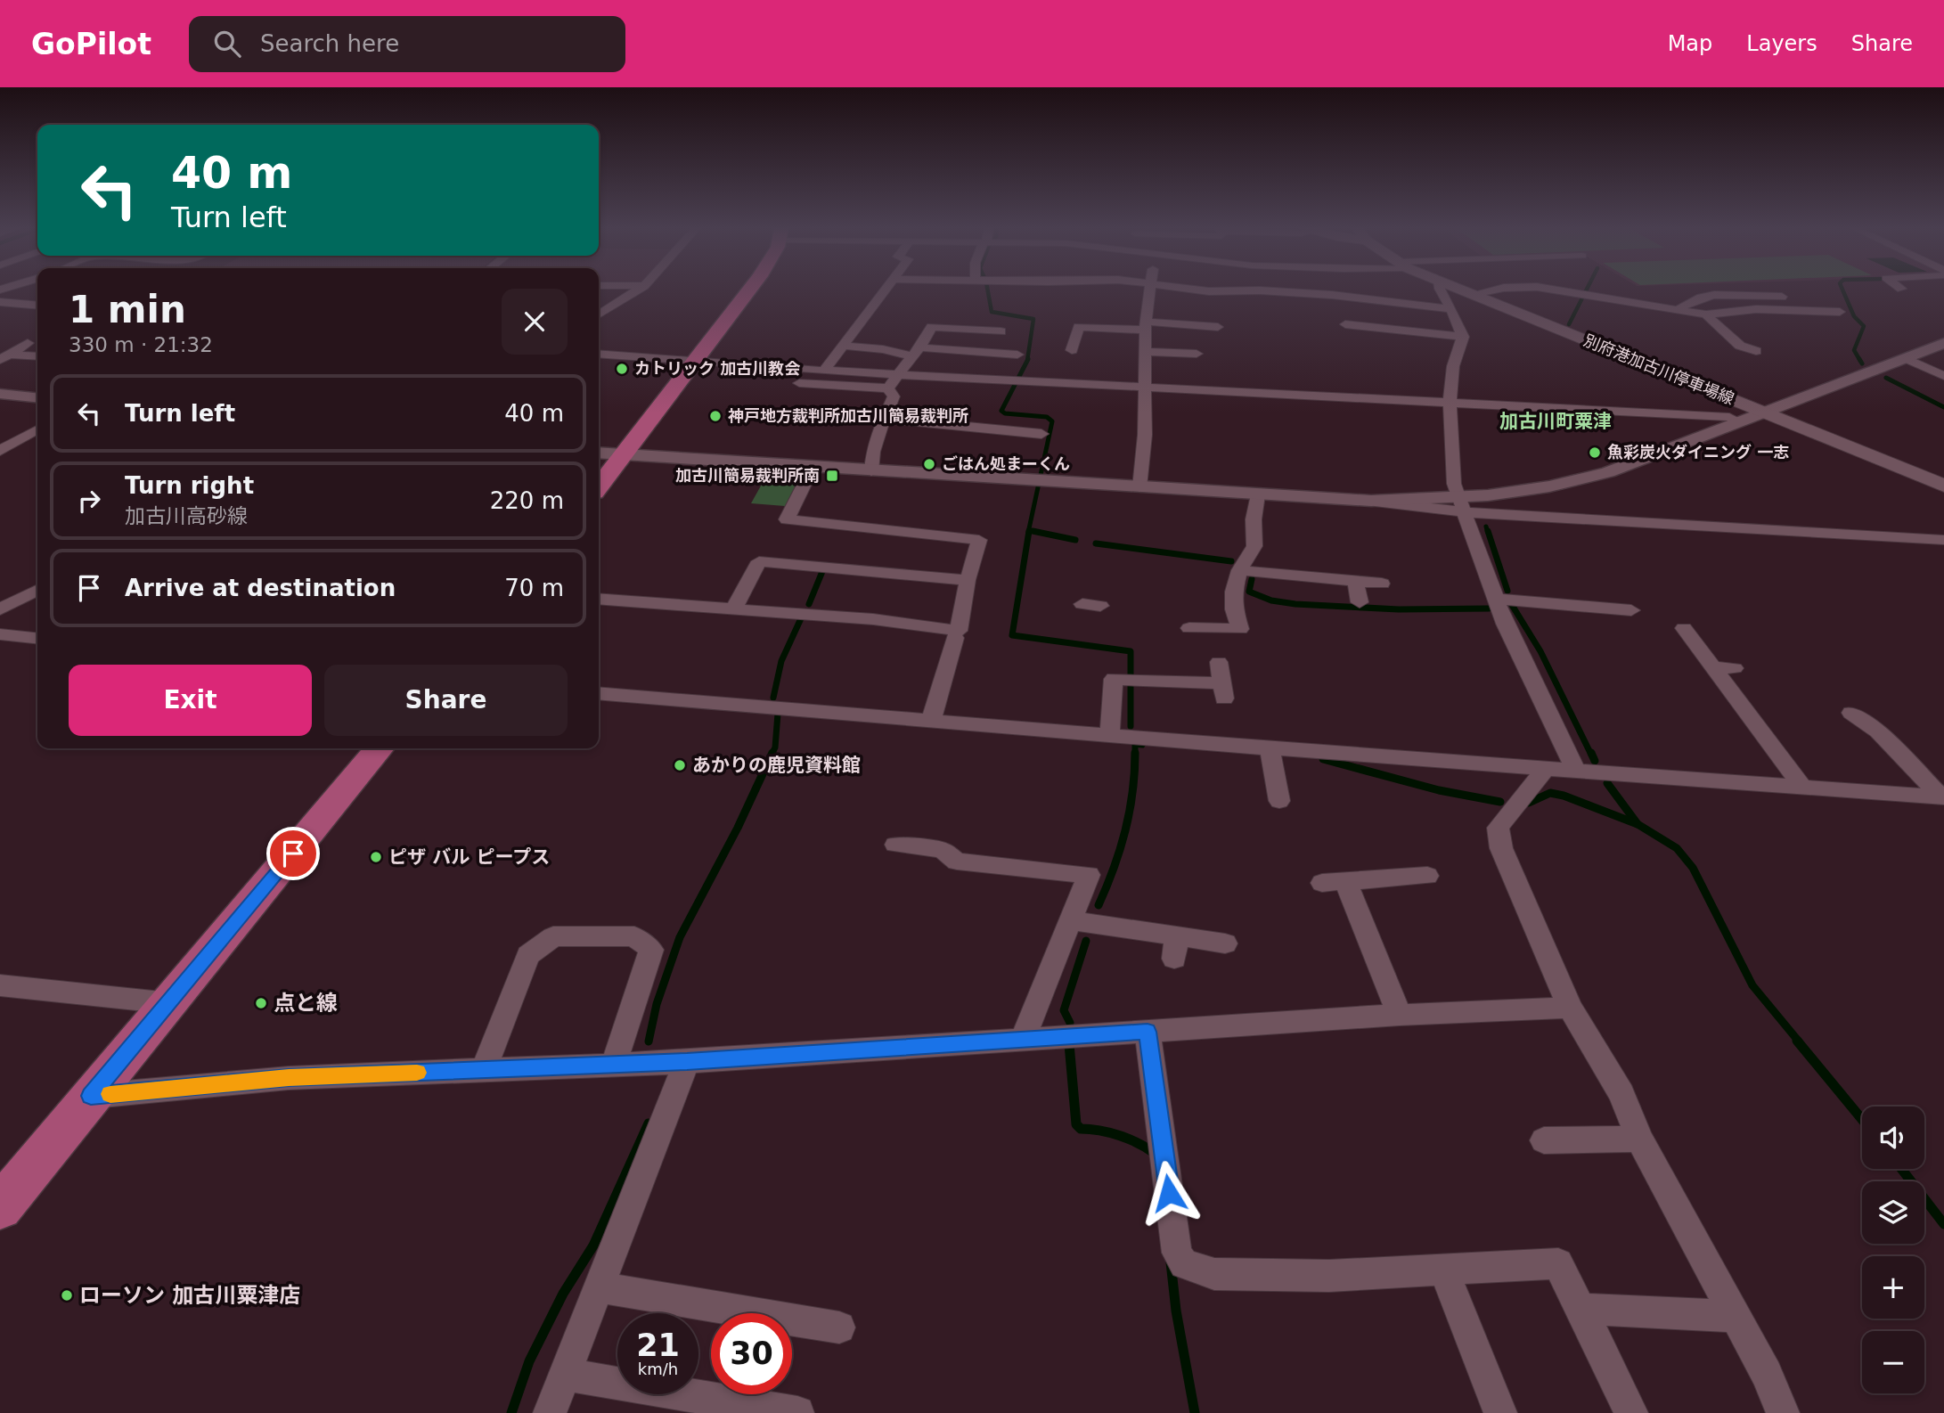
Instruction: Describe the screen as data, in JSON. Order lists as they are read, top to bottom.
{
  "streets": {
    "main road": ["別府港加古川停車場線"]
  },
  "districts": ["加古川町粟津"],
  "places": {
    "other": [
      "カトリック 加古川教会",
      "神戸地方裁判所加古川簡易裁判所",
      "魚彩炭火ダイニング 一志",
      "ごはん処まーくん",
      "あかりの鹿児資料館",
      "ピザ バル ピープス",
      "点と線",
      "ローソン 加古川粟津店"
    ],
    "transit": ["加古川簡易裁判所南"]
  },
  "page": {
    "header": "GoPilot",
    "search": "Search here",
    "nav": ["Map", "Layers", "Share"],
    "turn": ["40 m", "Turn left"],
    "heading": ["1 min", "330 m · 21:32"],
    "list": [
      {
        "name": "Turn left",
        "value": "40 m"
      },
      {
        "name": "Turn right",
        "note": "加古川高砂線",
        "value": "220 m"
      },
      {
        "name": "Arrive at destination",
        "value": "70 m"
      }
    ],
    "buttons": ["Exit", "Share"],
    "map_buttons": ["+", "−"],
    "speed": "21 km/h",
    "limit": "30"
  }
}
